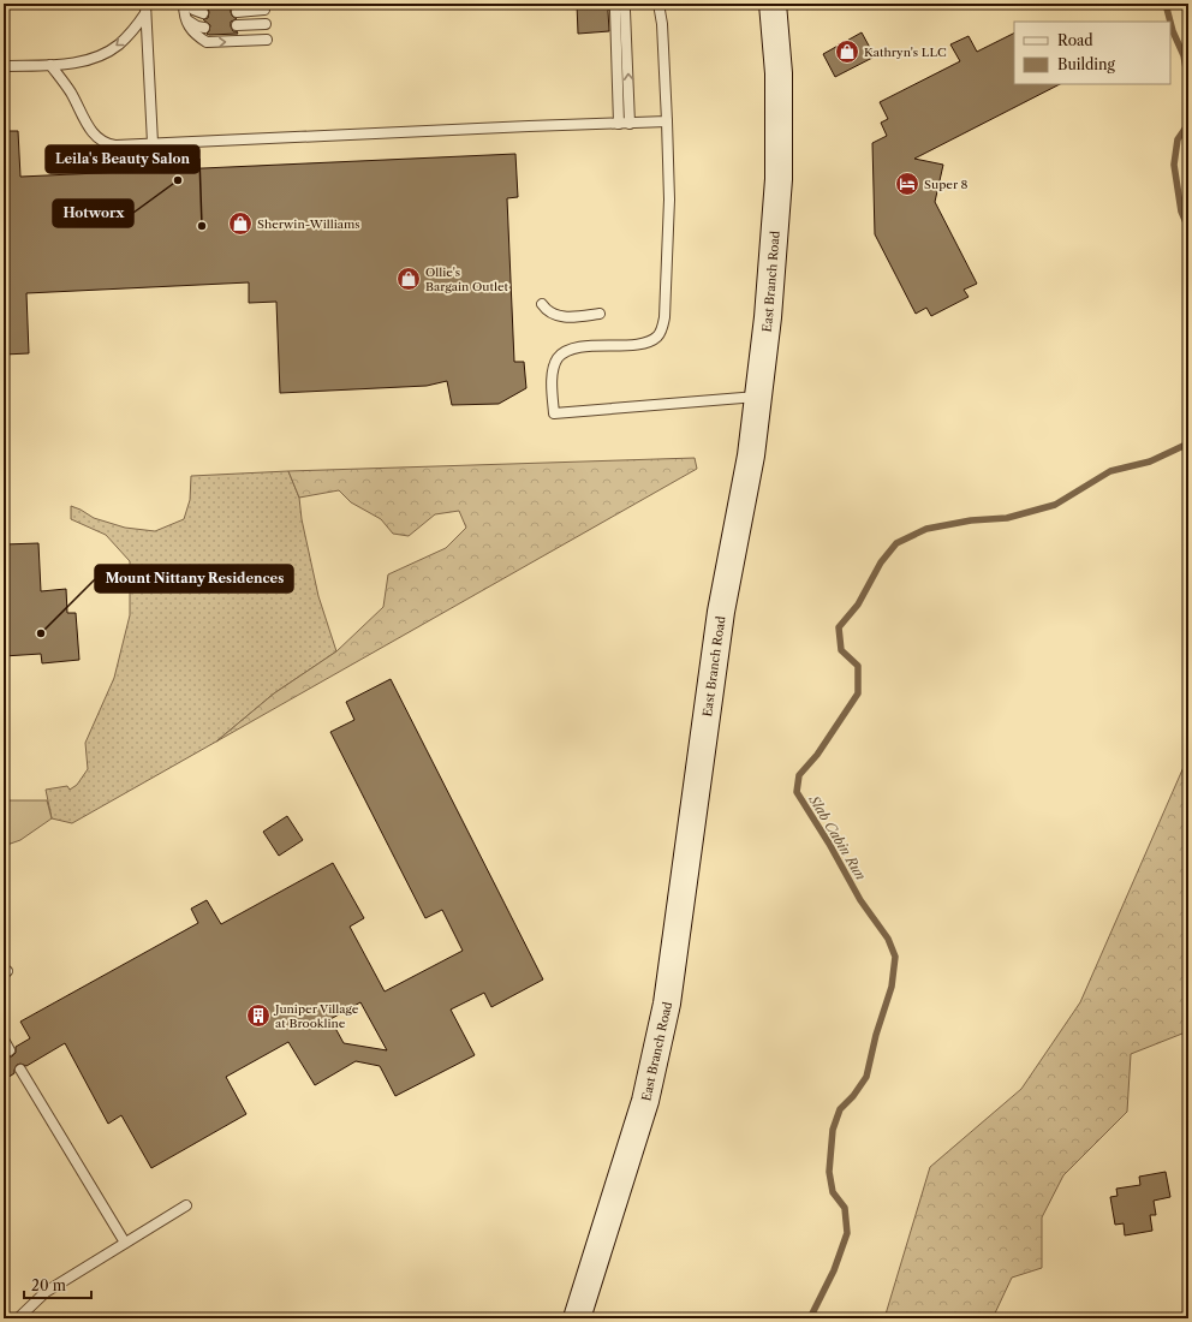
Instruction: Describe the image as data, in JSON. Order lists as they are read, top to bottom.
{
  "streets": {
    "main road": ["East Branch Road"]
  },
  "water": ["Slab Cabin Run"],
  "places": {
    "shop": ["Kathryn's LLC", "Sherwin-Williams", "Ollie's Bargain Outlet"],
    "other": ["Hotworx", "Leila's Beauty Salon", "Mount Nittany Residences"],
    "hotel": ["Super 8"],
    "building": ["Juniper Village at Brookline"]
  },
  "legend": ["Road", "Building"],
  "scale_bar": "20 m"
}
